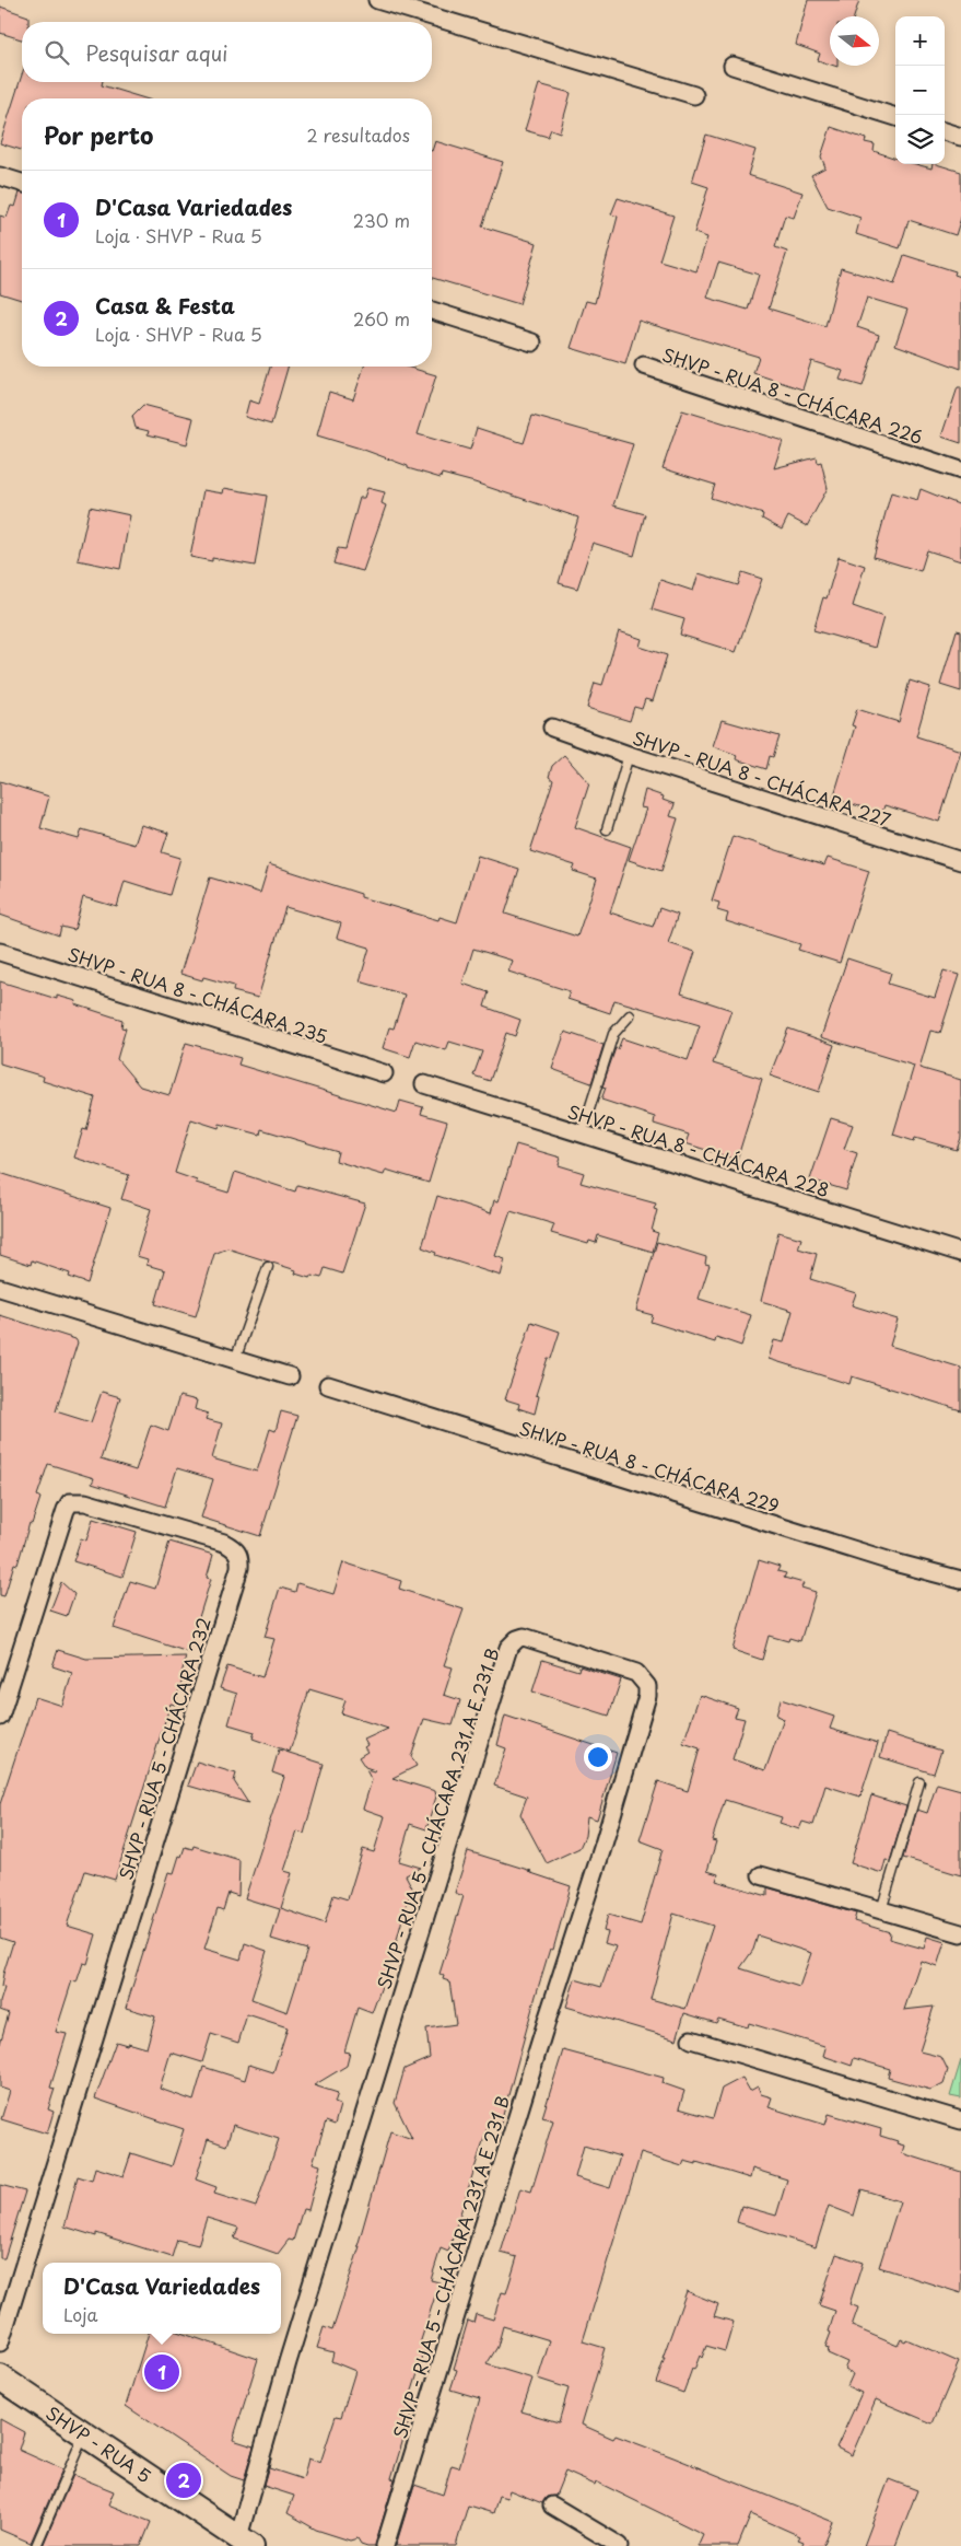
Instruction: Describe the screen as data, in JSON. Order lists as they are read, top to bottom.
{
  "streets": {
    "street": [
      "SHVP - RUA 8 - CHÁCARA 226",
      "SHVP - RUA 8 - CHÁCARA 227",
      "SHVP - RUA 8 - CHÁCARA 235",
      "SHVP - RUA 8 - CHÁCARA 228",
      "SHVP - RUA 8 - CHÁCARA 229",
      "SHVP - RUA 5 - CHÁCARA 232",
      "SHVP - RUA 5 - CHÁCARA 231 A E 231 B",
      "SHVP - RUA 5"
    ]
  },
  "crossings": [
    ["SHVP - RUA 5 - CHÁCARA 231 A E 231 B", "SHVP - RUA 5"]
  ],
  "north": "right",
  "page": {
    "map_buttons": ["+", "−"],
    "search": "Pesquisar aqui",
    "heading": ["Por perto", "2 resultados"],
    "list": [
      {
        "mark": "1",
        "name": "D'Casa Variedades",
        "note": "Loja · SHVP - Rua 5",
        "value": "230 m"
      },
      {
        "mark": "2",
        "name": "Casa & Festa",
        "note": "Loja · SHVP - Rua 5",
        "value": "260 m"
      }
    ],
    "popup": ["D'Casa Variedades", "Loja"],
    "pins": ["1", "2"]
  }
}
